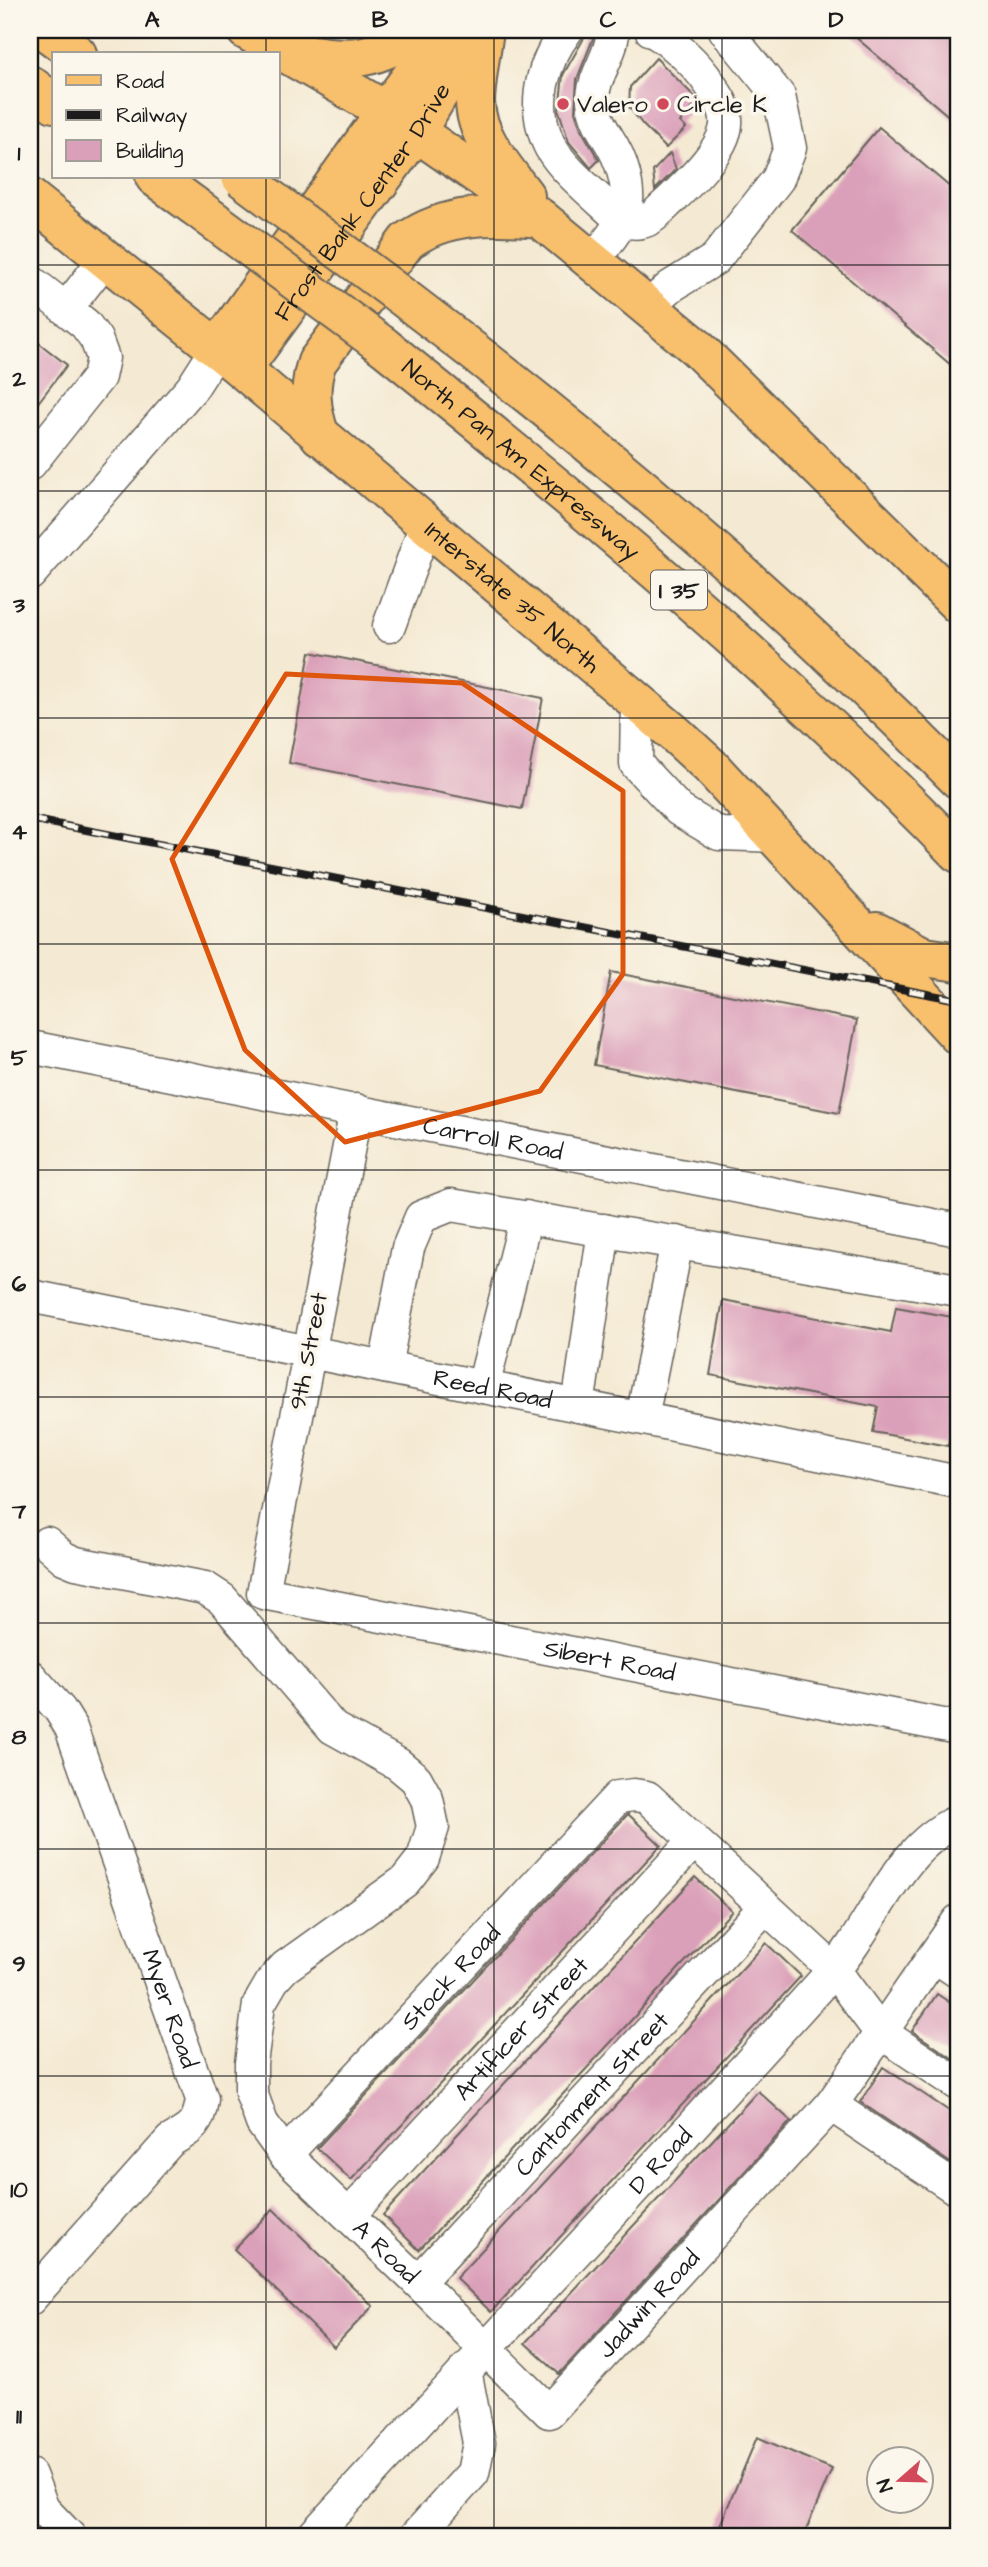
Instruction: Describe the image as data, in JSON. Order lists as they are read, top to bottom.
{
  "streets": {
    "main road": [
      "Frost Bank Center Drive",
      "North Pan Am Expressway",
      "I 35",
      "Interstate 35 North"
    ],
    "street": [
      "Carroll Road",
      "9th Street",
      "Reed Road",
      "Sibert Road",
      "Stock Road",
      "Myer Road",
      "Artificer Street",
      "Cantonment Street",
      "D Road",
      "A Road",
      "Jadwin Road"
    ]
  },
  "crossings": [
    ["Frost Bank Center Drive", "Interstate 35 North"],
    ["Carroll Road", "9th Street"],
    ["9th Street", "Reed Road"],
    ["9th Street", "Sibert Road"],
    ["Stock Road", "Artificer Street"],
    ["Stock Road", "A Road"],
    ["Artificer Street", "A Road"],
    ["Cantonment Street", "A Road"],
    ["D Road", "A Road"],
    ["D Road", "Jadwin Road"],
    ["A Road", "Jadwin Road"]
  ],
  "places": ["Valero", "Circle K"],
  "legend": ["Road", "Railway", "Building"],
  "north": "left",
  "grid": {
    "columns": [
      "A",
      "B",
      "C",
      "D"
    ],
    "rows": [
      "1",
      "2",
      "3",
      "4",
      "5",
      "6",
      "7",
      "8",
      "9",
      "10",
      "11"
    ]
  }
}
